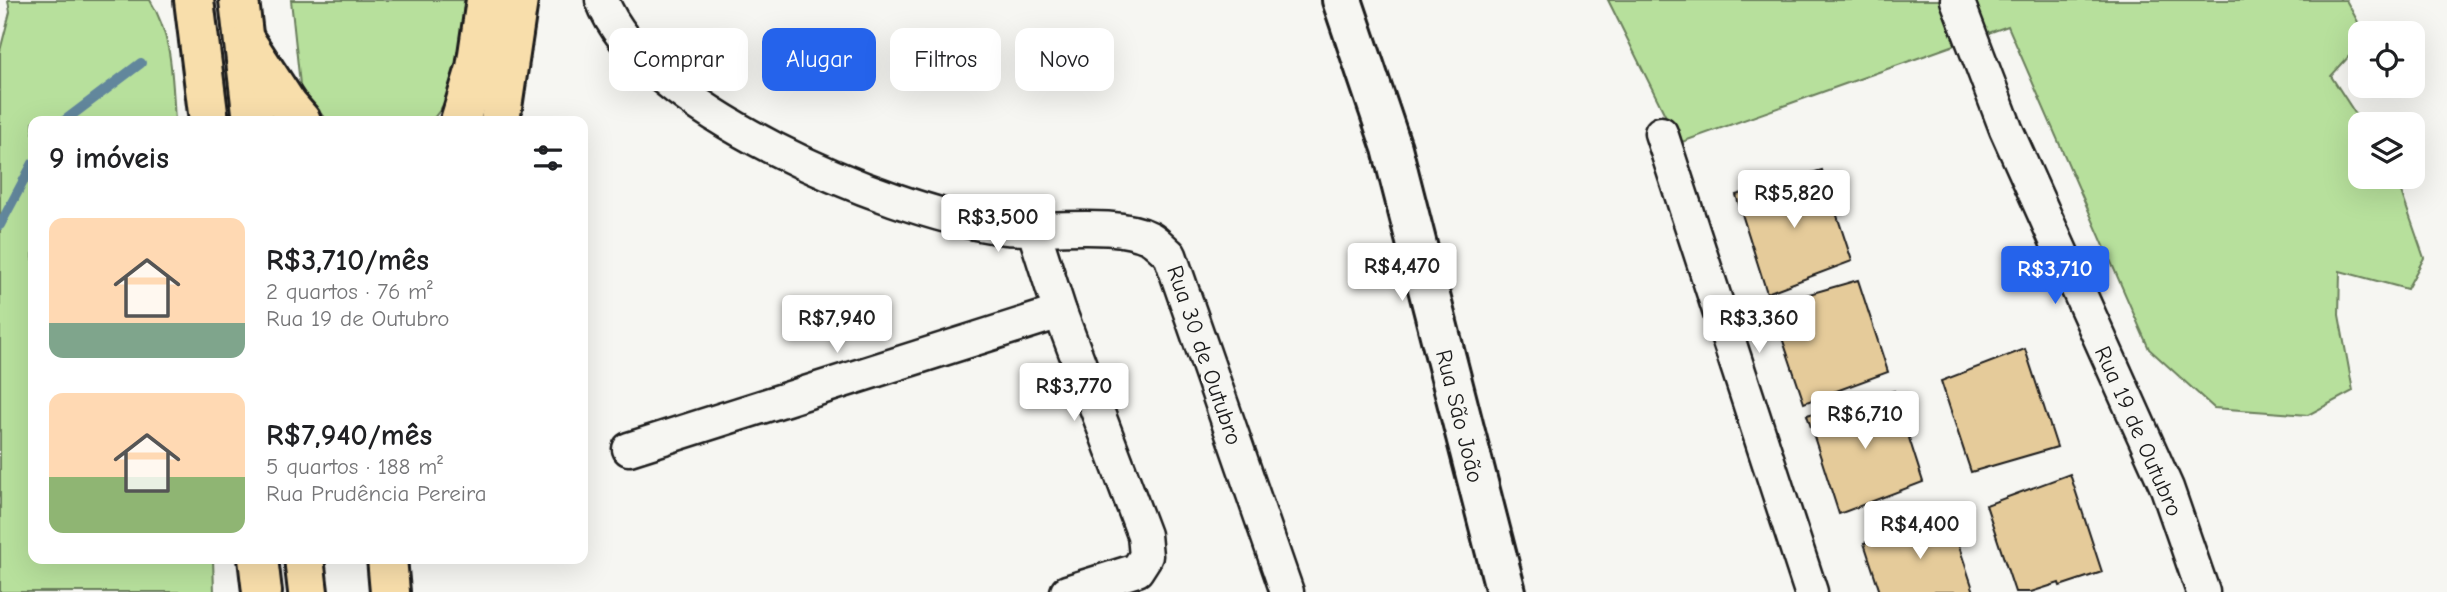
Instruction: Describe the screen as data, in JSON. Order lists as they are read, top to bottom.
{
  "streets": {
    "street": ["Rua 30 de Outubro", "Rua São João", "Rua 19 de Outubro"]
  },
  "page": {
    "chip": [
      "Comprar",
      "Alugar",
      "Filtros",
      "Novo"
    ],
    "heading": "9 imóveis",
    "price": [
      "R$5,820",
      "R$3,500",
      "R$4,470",
      "R$3,710",
      "R$7,940",
      "R$3,360",
      "R$3,770",
      "R$6,710",
      "R$4,400"
    ],
    "list": [
      {
        "name": "R$3,710/mês",
        "note": "2 quartos · 76 m² · Rua 19 de Outubro"
      },
      {
        "name": "R$7,940/mês",
        "note": "5 quartos · 188 m² · Rua Prudência Pereira"
      }
    ]
  }
}
